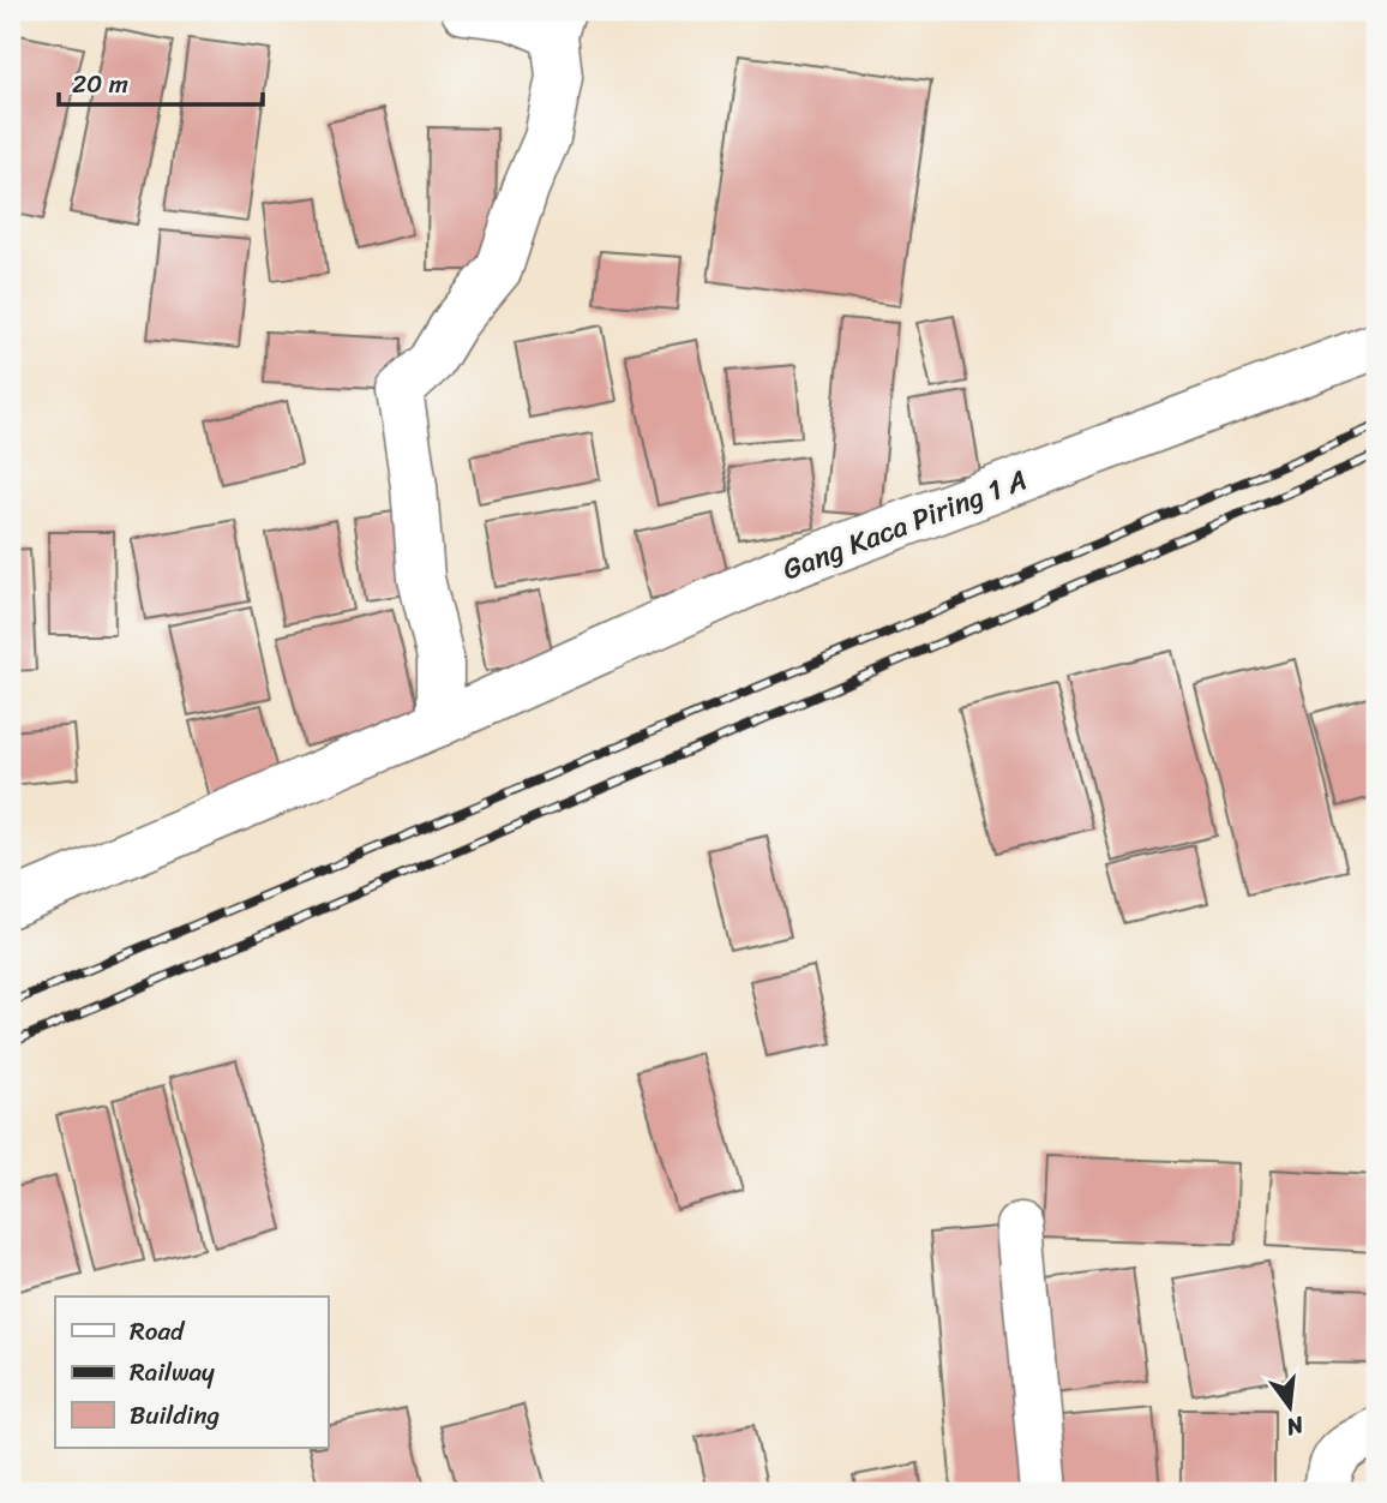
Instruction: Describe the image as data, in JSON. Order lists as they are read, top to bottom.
{
  "streets": {
    "street": ["Gang Kaca Piring 1 A"]
  },
  "legend": ["Road", "Railway", "Building"],
  "scale_bar": "20 m",
  "north": "bottom"
}
